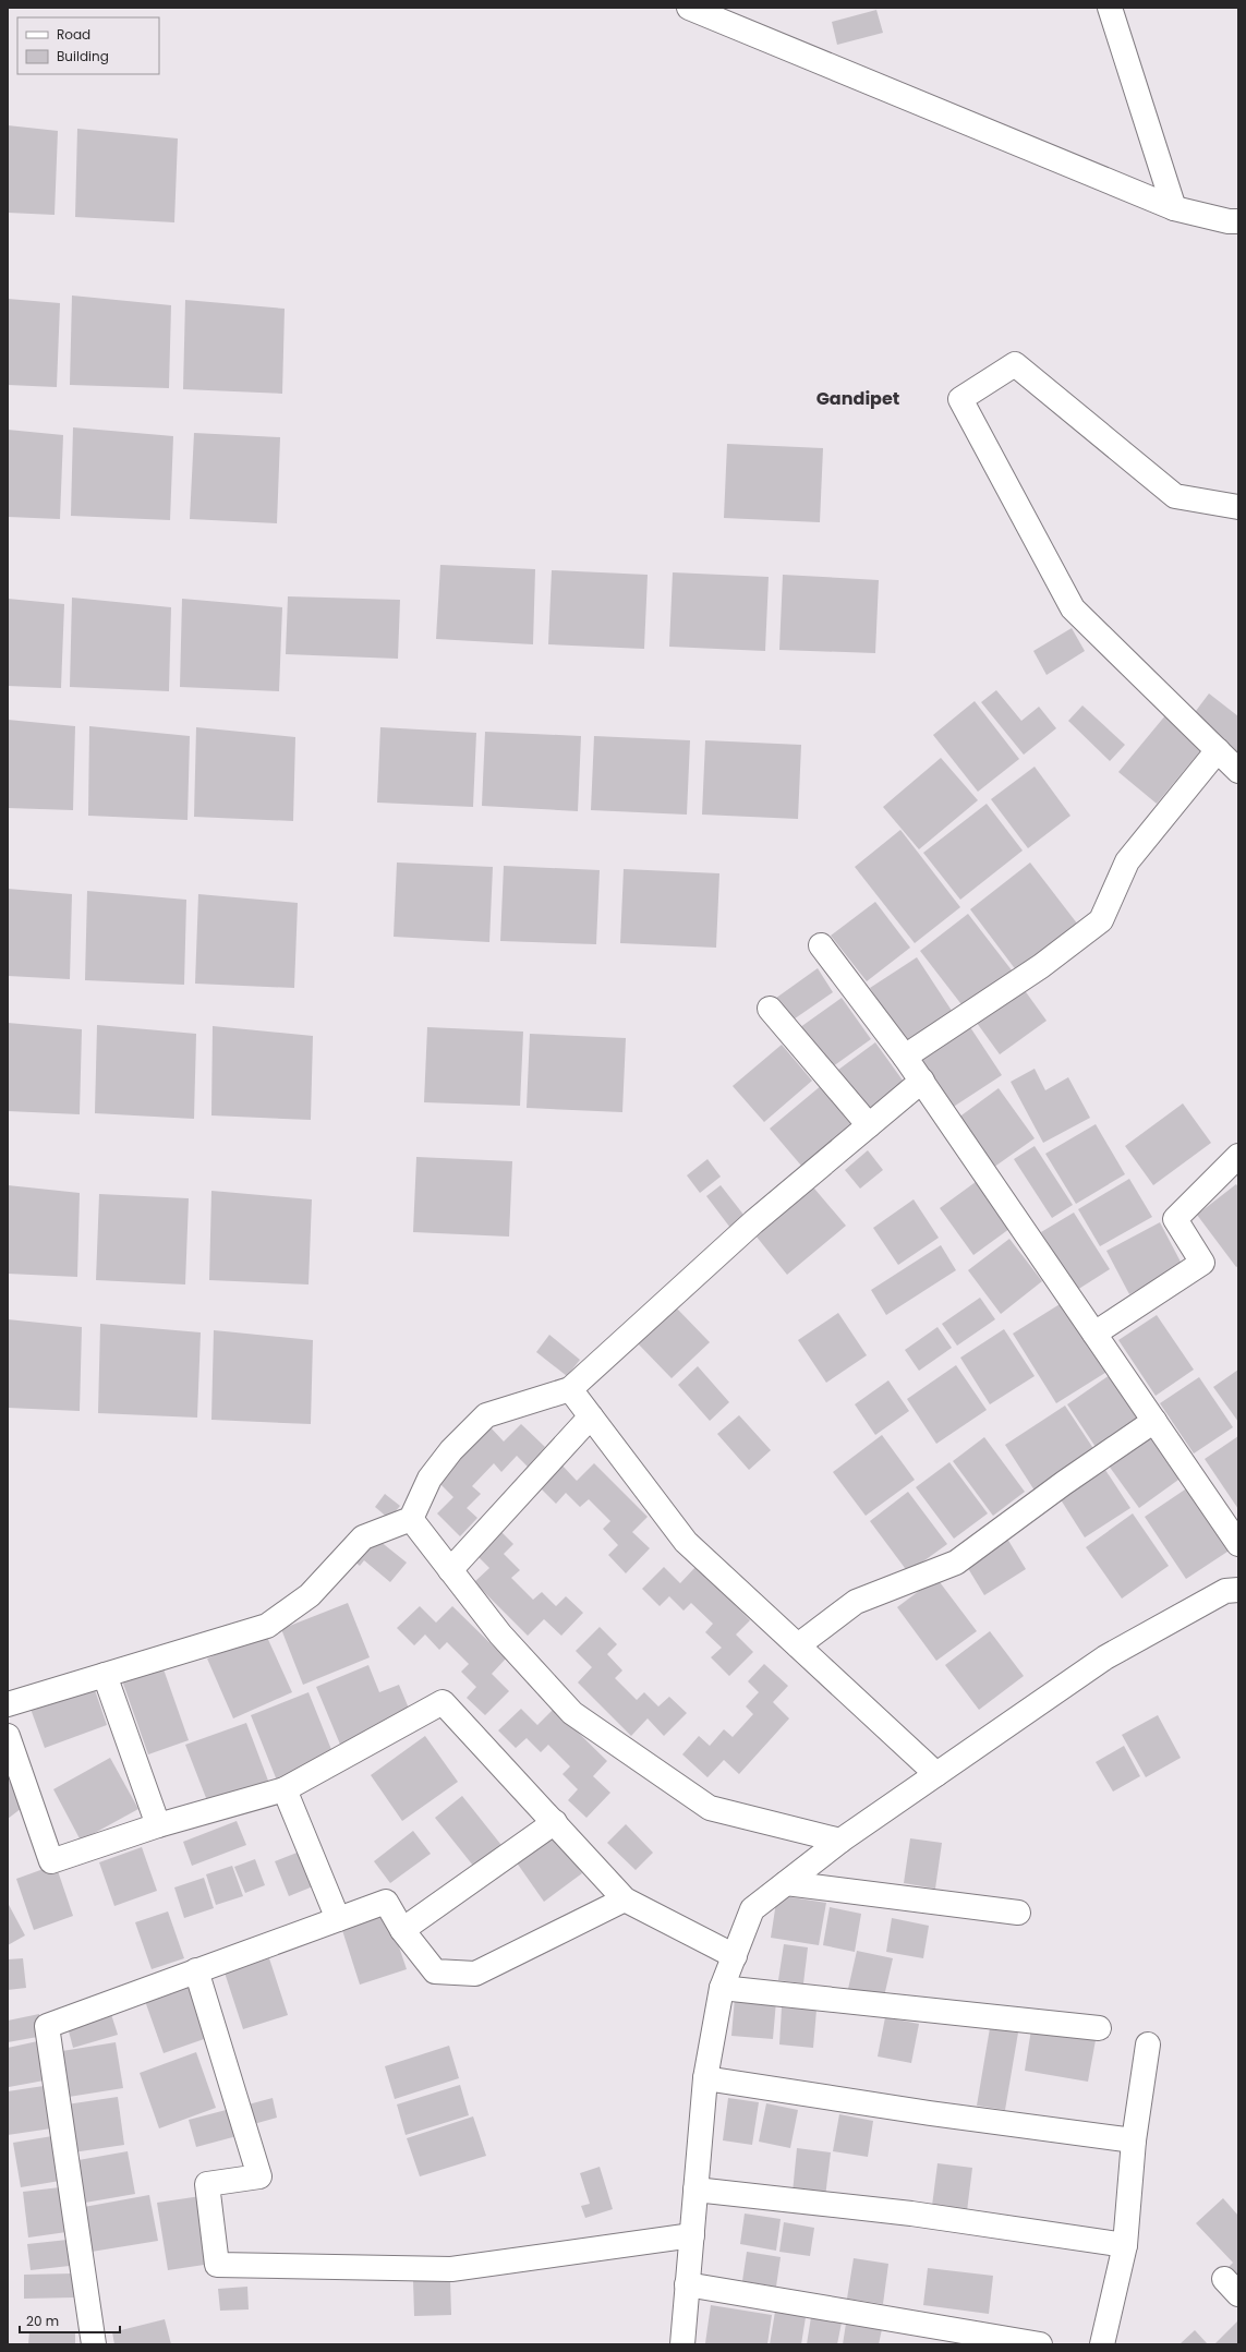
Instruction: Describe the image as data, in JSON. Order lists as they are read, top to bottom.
{
  "districts": ["Gandipet"],
  "legend": ["Road", "Building"],
  "scale_bar": "20 m"
}
